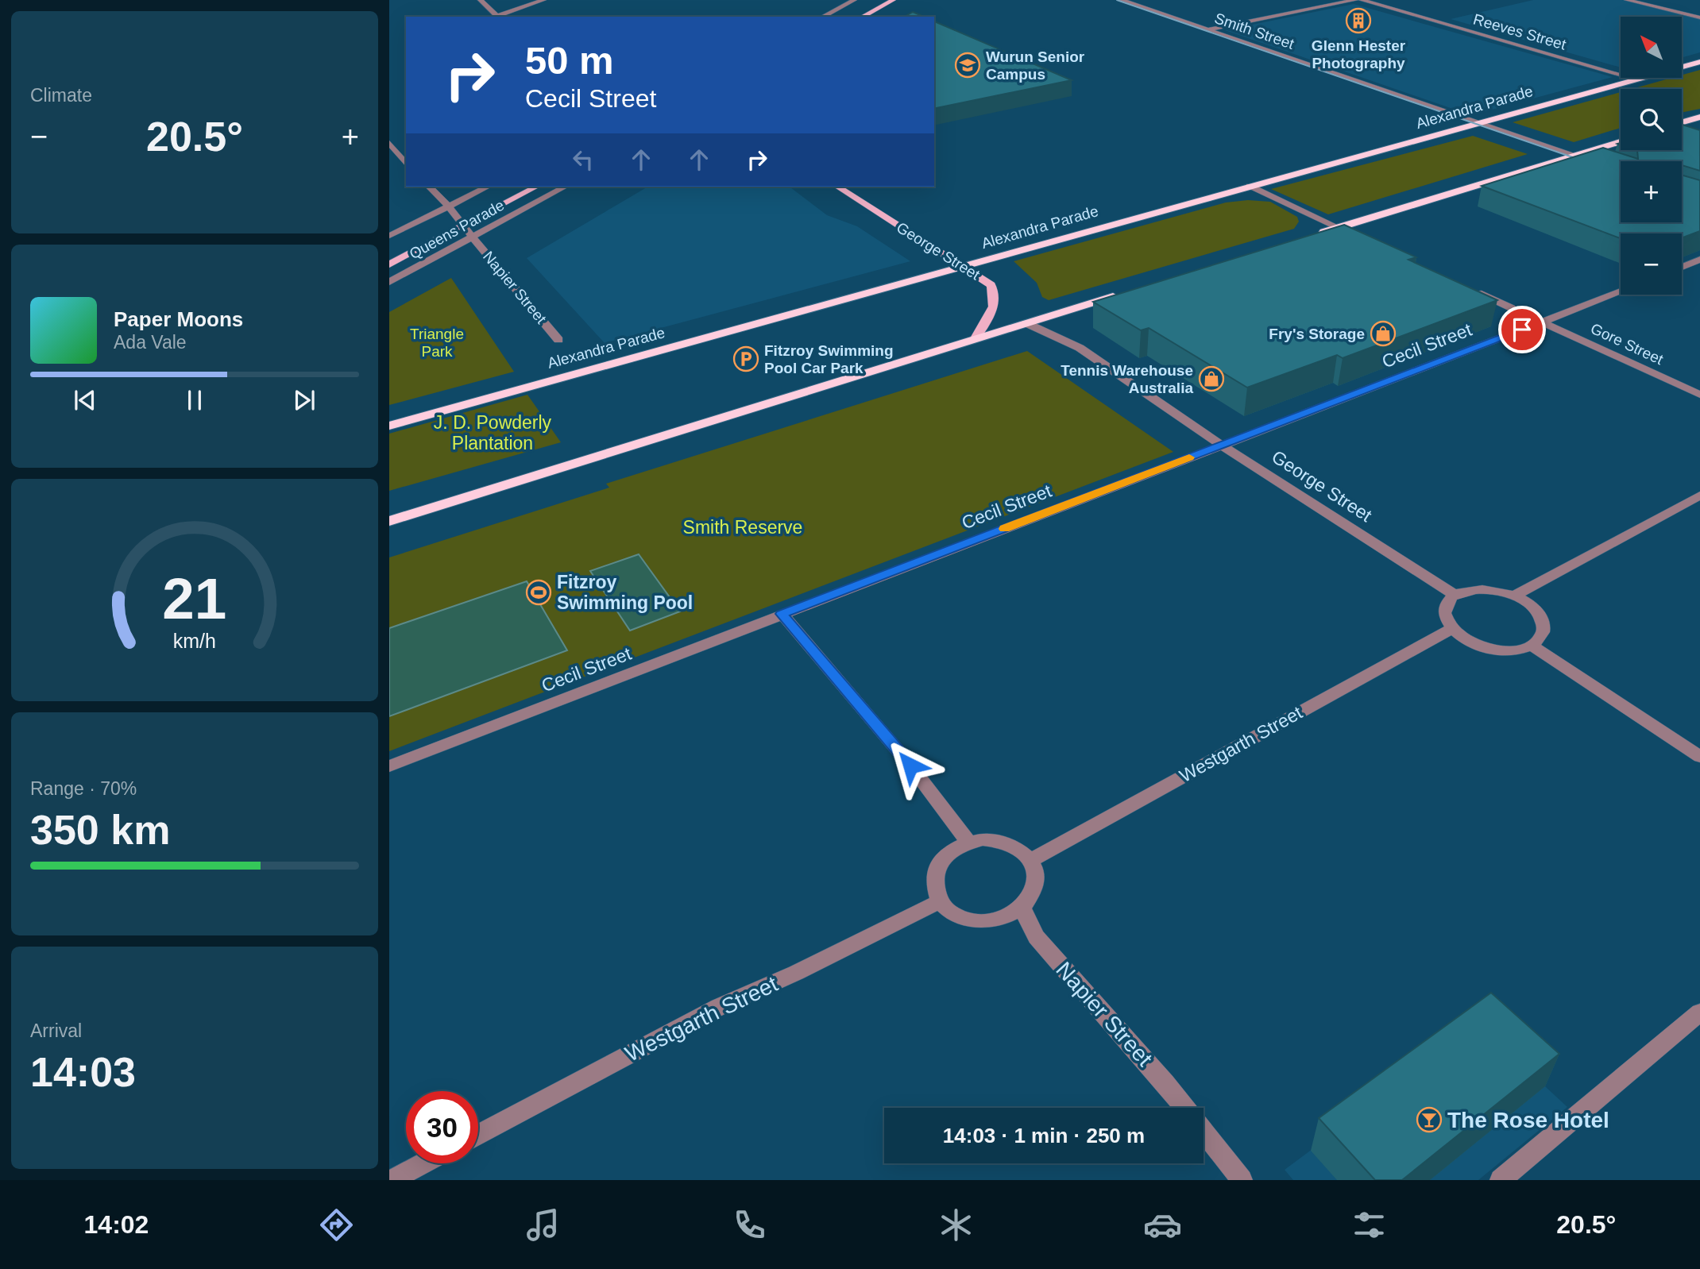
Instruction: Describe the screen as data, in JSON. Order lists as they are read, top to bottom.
{
  "streets": {
    "highway": ["Alexandra Parade"],
    "main road": ["Queens Parade", "George Street"],
    "street": [
      "Smith Street",
      "Reeves Street",
      "Napier Street",
      "Gore Street",
      "Cecil Street",
      "Westgarth Street"
    ]
  },
  "crossings": [
    ["Smith Street", "Alexandra Parade"],
    ["Reeves Street", "Alexandra Parade"],
    ["Alexandra Parade", "George Street"],
    ["Queens Parade", "Napier Street"],
    ["George Street", "Cecil Street"],
    ["George Street", "Westgarth Street"],
    ["Napier Street", "Westgarth Street"],
    ["Gore Street", "Cecil Street"]
  ],
  "parks": ["Triangle Park", "J. D. Powderly Plantation", "Smith Reserve"],
  "places": {
    "building": ["Glenn Hester Photography"],
    "school or university": ["Wurun Senior Campus"],
    "shop": ["Fry's Storage", "Tennis Warehouse Australia"],
    "parking": ["Fitzroy Swimming Pool Car Park"],
    "sports": ["Fitzroy Swimming Pool"],
    "bar": ["The Rose Hotel"]
  },
  "north": "top left",
  "page": {
    "tile": [
      "Climate",
      ["Range · 70%", "350 km"],
      ["Arrival", "14:03"]
    ],
    "map_buttons": ["+", "−"],
    "turn": ["50 m", "Cecil Street"],
    "heat": ["−", "20.5°", "+"],
    "song": ["Paper Moons", "Ada Vale"],
    "limit": "30",
    "trip": "14:03 · 1 min · 250 m",
    "tabs": ["14:02", "20.5°"],
    "gauge": ["21", "km/h"]
  }
}
